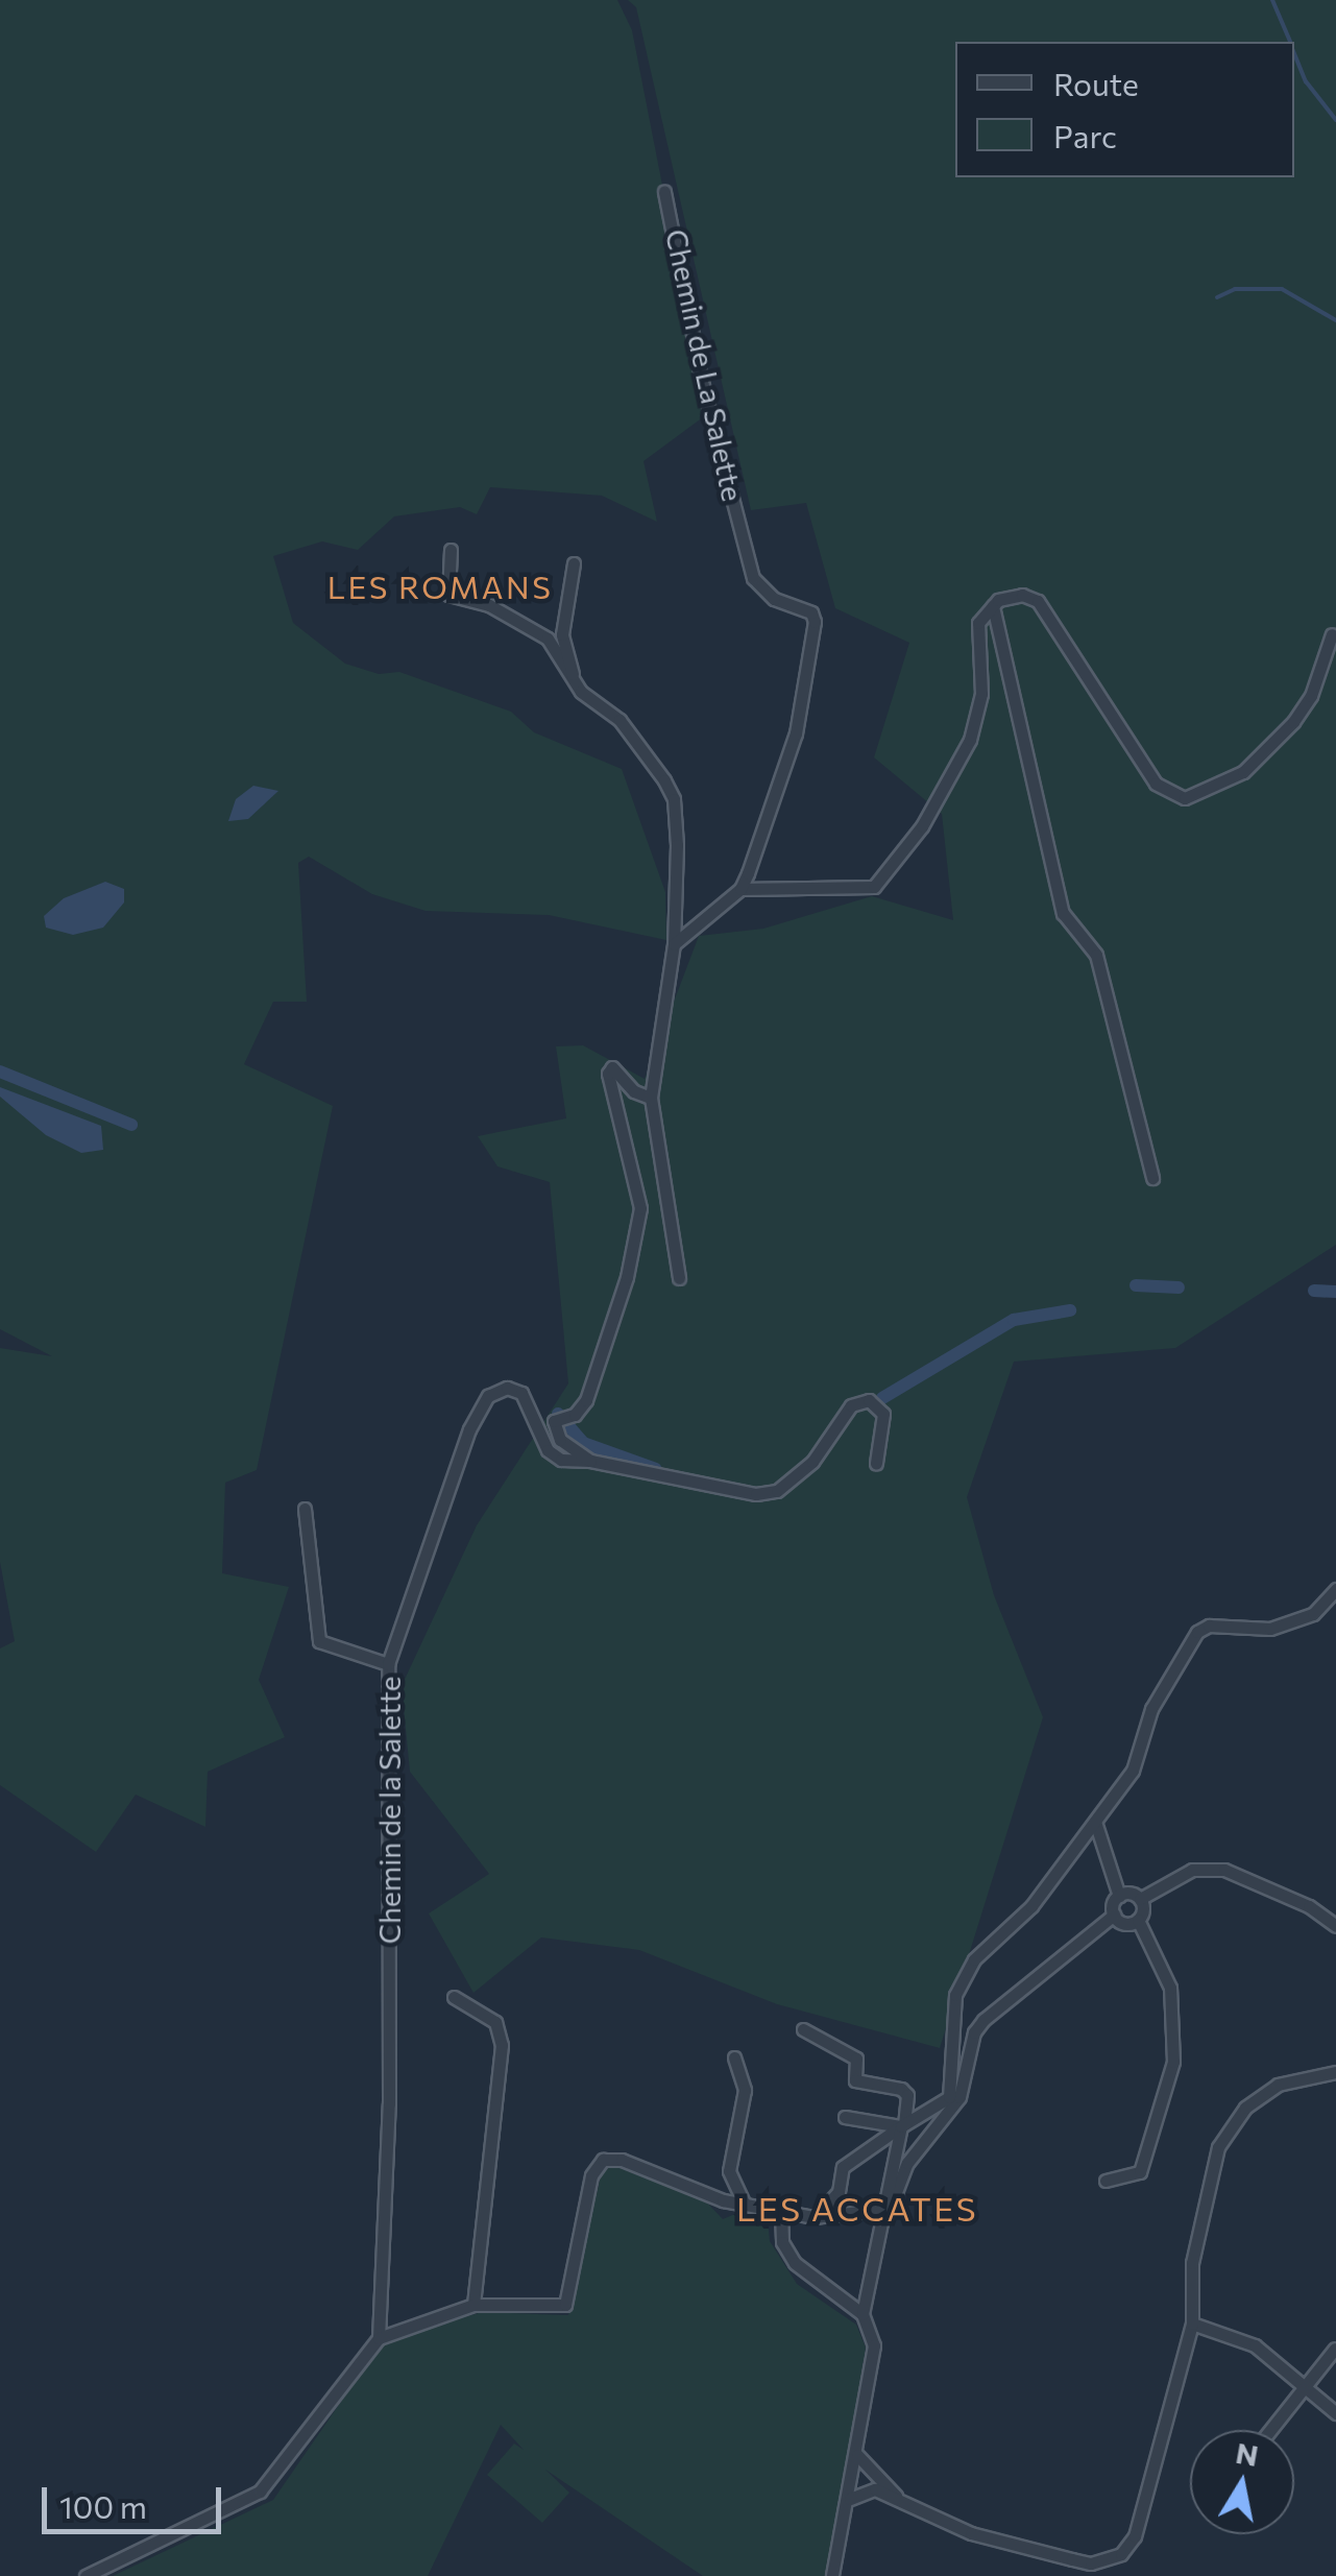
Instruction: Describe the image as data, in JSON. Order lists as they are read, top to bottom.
{
  "streets": {
    "street": ["Chemin de La Salette", "Chemin de la Salette"]
  },
  "districts": ["LES ROMANS", "LES ACCATES"],
  "legend": ["Route", "Parc"],
  "scale_bar": "100 m",
  "north": "top"
}
